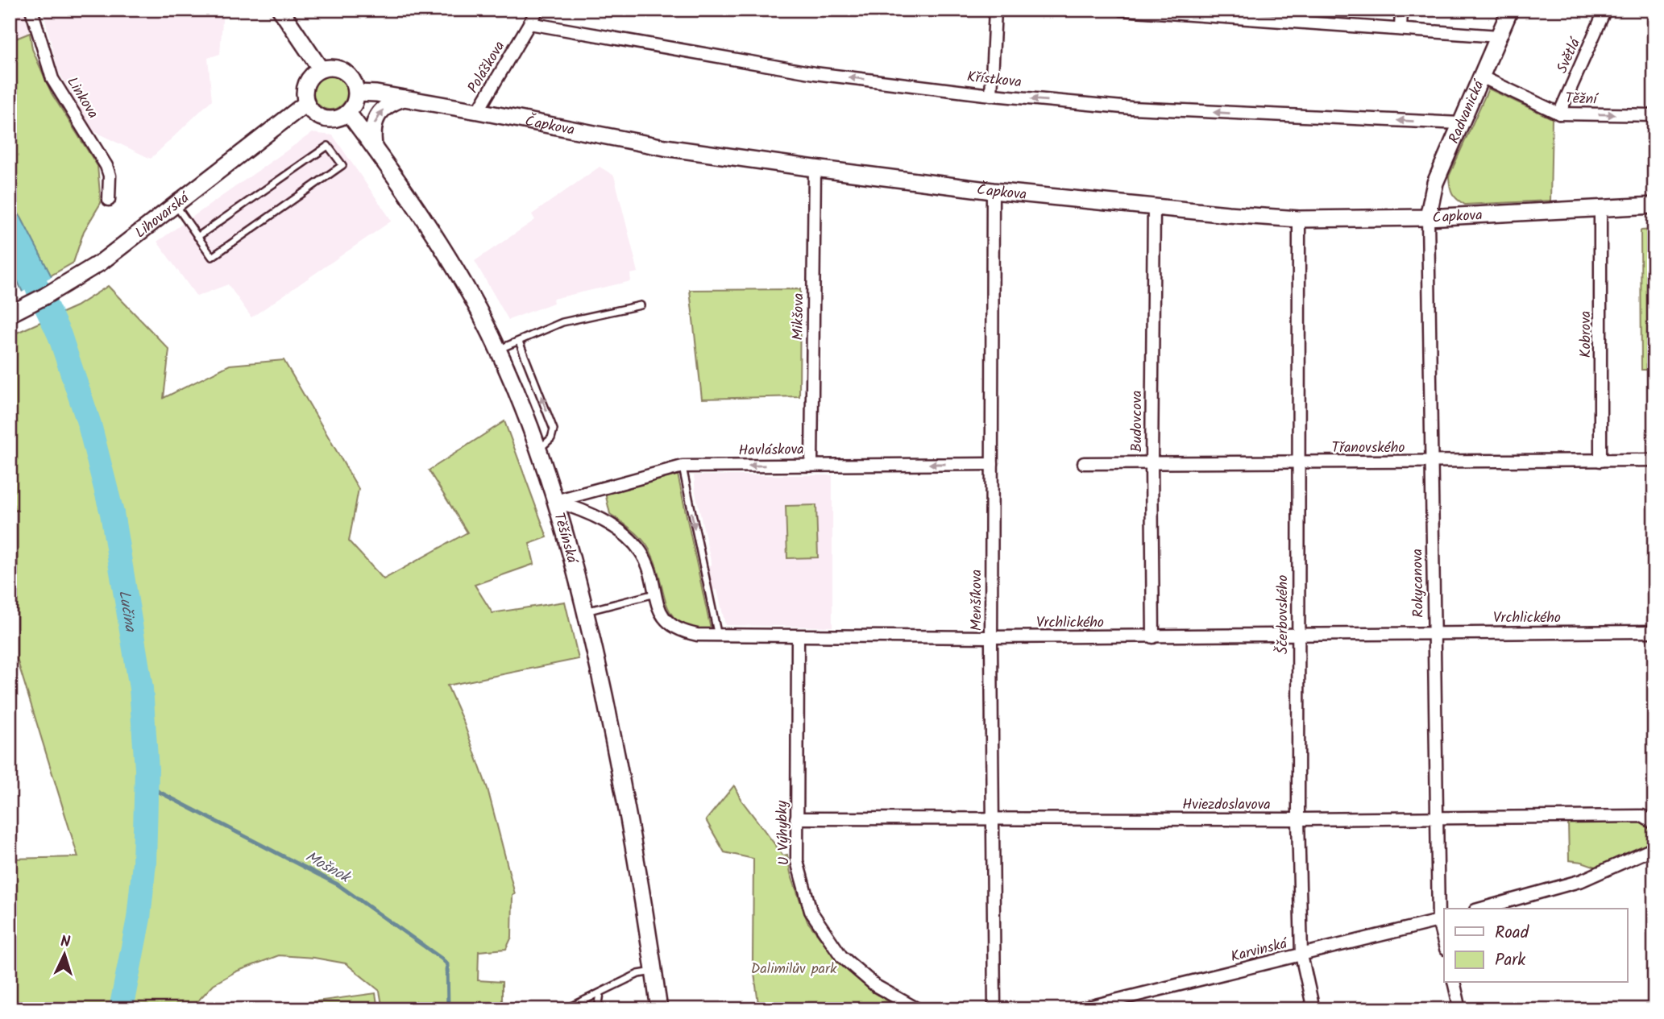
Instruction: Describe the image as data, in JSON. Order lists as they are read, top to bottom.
{
  "streets": {
    "street": [
      "Světlá",
      "Poláškova",
      "Křístkova",
      "Linkova",
      "Těžní",
      "Radvanická",
      "Čapkova",
      "Lihovarská",
      "Mikšova",
      "Kobrova",
      "Budovcova",
      "Třanovského",
      "Havláskova",
      "Těšínská",
      "Rokycanova",
      "Menšíkova",
      "Ščerbovského",
      "Vrchlického",
      "Hviezdoslavova",
      "U Výhybky",
      "Karvinská"
    ]
  },
  "crossings": [
    ["Světlá", "Těžní"],
    ["Poláškova", "Křístkova"],
    ["Poláškova", "Čapkova"],
    ["Křístkova", "Radvanická"],
    ["Těžní", "Radvanická"],
    ["Radvanická", "Čapkova"],
    ["Radvanická", "Rokycanova"],
    ["Čapkova", "Lihovarská"],
    ["Čapkova", "Mikšova"],
    ["Čapkova", "Kobrova"],
    ["Čapkova", "Budovcova"],
    ["Čapkova", "Těšínská"],
    ["Čapkova", "Rokycanova"],
    ["Čapkova", "Menšíkova"],
    ["Čapkova", "Ščerbovského"],
    ["Lihovarská", "Těšínská"],
    ["Mikšova", "Havláskova"],
    ["Kobrova", "Třanovského"],
    ["Budovcova", "Třanovského"],
    ["Budovcova", "Vrchlického"],
    ["Třanovského", "Rokycanova"],
    ["Třanovského", "Ščerbovského"],
    ["Havláskova", "Těšínská"],
    ["Havláskova", "Menšíkova"],
    ["Havláskova", "Vrchlického"],
    ["Těšínská", "Vrchlického"],
    ["Rokycanova", "Vrchlického"],
    ["Rokycanova", "Hviezdoslavova"],
    ["Rokycanova", "Karvinská"],
    ["Menšíkova", "Vrchlického"],
    ["Menšíkova", "Hviezdoslavova"],
    ["Ščerbovského", "Vrchlického"],
    ["Ščerbovského", "Hviezdoslavova"],
    ["Ščerbovského", "Karvinská"],
    ["Vrchlického", "U Výhybky"],
    ["Hviezdoslavova", "U Výhybky"]
  ],
  "one_way": ["Těžní", "Havláskova"],
  "water": ["Lučina", "Mošnok"],
  "parks": ["Dalimilův park"],
  "legend": ["Road", "Park"],
  "north": "top"
}
